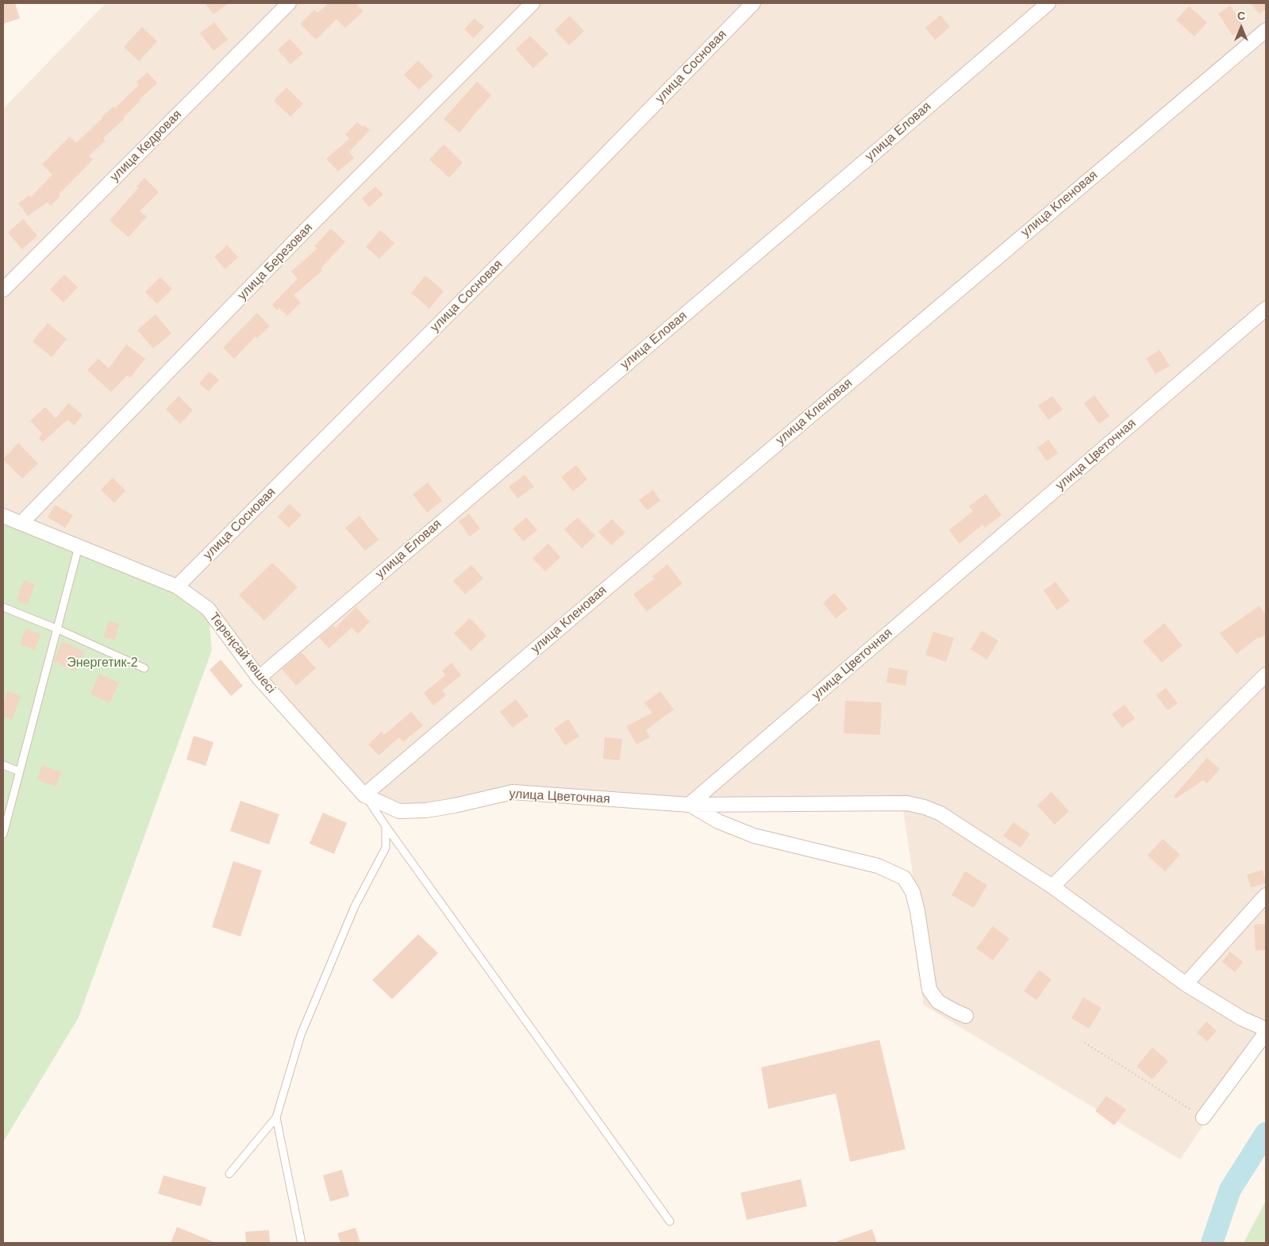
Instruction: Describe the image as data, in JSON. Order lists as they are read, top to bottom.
{
  "streets": {
    "street": [
      "улица Сосновая",
      "улица Еловая",
      "улица Кедровая",
      "улица Кленовая",
      "улица Березовая",
      "улица Цветочная",
      "Тереңсай көшесі"
    ]
  },
  "crossings": [
    ["улица Сосновая", "Тереңсай көшесі"],
    ["улица Еловая", "Тереңсай көшесі"],
    ["улица Кленовая", "улица Цветочная"],
    ["улица Кленовая", "Тереңсай көшесі"],
    ["улица Березовая", "Тереңсай көшесі"],
    ["улица Цветочная", "Тереңсай көшесі"]
  ],
  "parks": ["Энергетик-2"],
  "north": "top"
}
